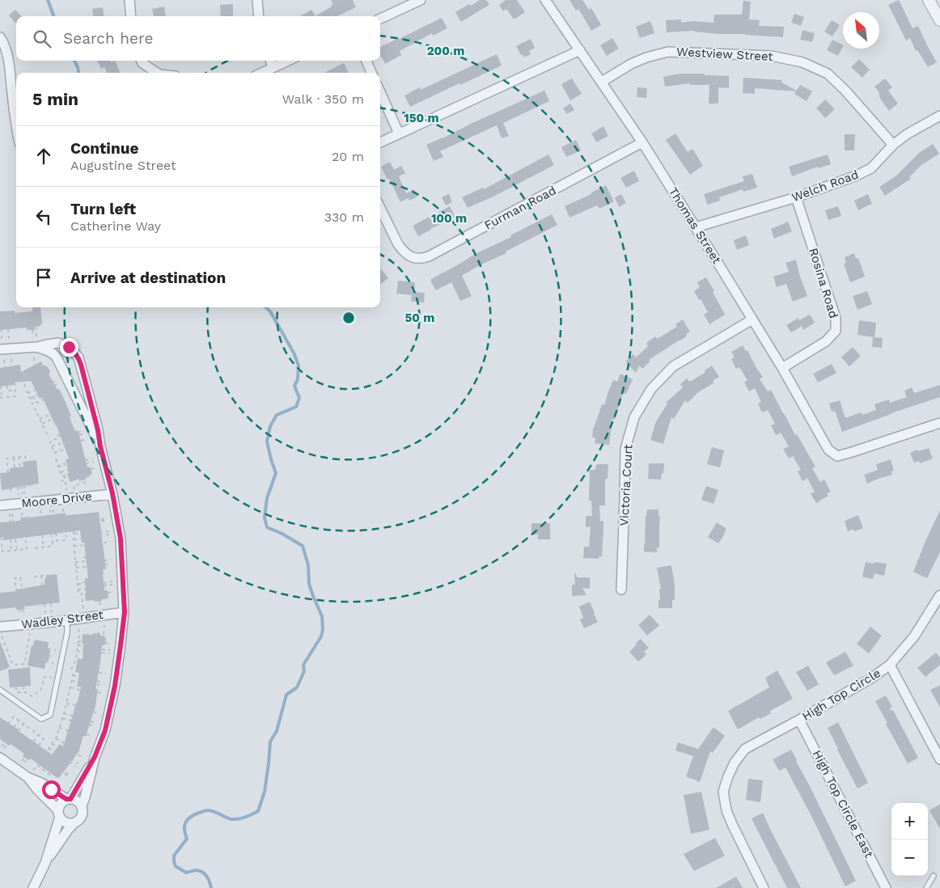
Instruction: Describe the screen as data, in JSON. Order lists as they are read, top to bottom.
{
  "streets": {
    "street": [
      "Westview Street",
      "Welch Road",
      "Furman Road",
      "Thomas Street",
      "Rosina Road",
      "Victoria Court",
      "Moore Drive",
      "Wadley Street",
      "High Top Circle",
      "High Top Circle East"
    ]
  },
  "crossings": [
    ["Westview Street", "Welch Road"],
    ["Westview Street", "Thomas Street"],
    ["Welch Road", "Thomas Street"],
    ["Welch Road", "Rosina Road"],
    ["Furman Road", "Thomas Street"],
    ["Thomas Street", "Rosina Road"],
    ["Thomas Street", "Victoria Court"],
    ["High Top Circle", "High Top Circle East"]
  ],
  "north": "top left",
  "page": {
    "search": "Search here",
    "heading": ["5 min", "Walk · 350 m"],
    "list": [
      ["Continue", "Augustine Street", "20 m"],
      ["Turn left", "Catherine Way", "330 m"],
      "Arrive at destination"
    ],
    "map_buttons": ["+", "−"]
  },
  "rings": [
    "200 m",
    "150 m",
    "100 m",
    "50 m"
  ]
}
